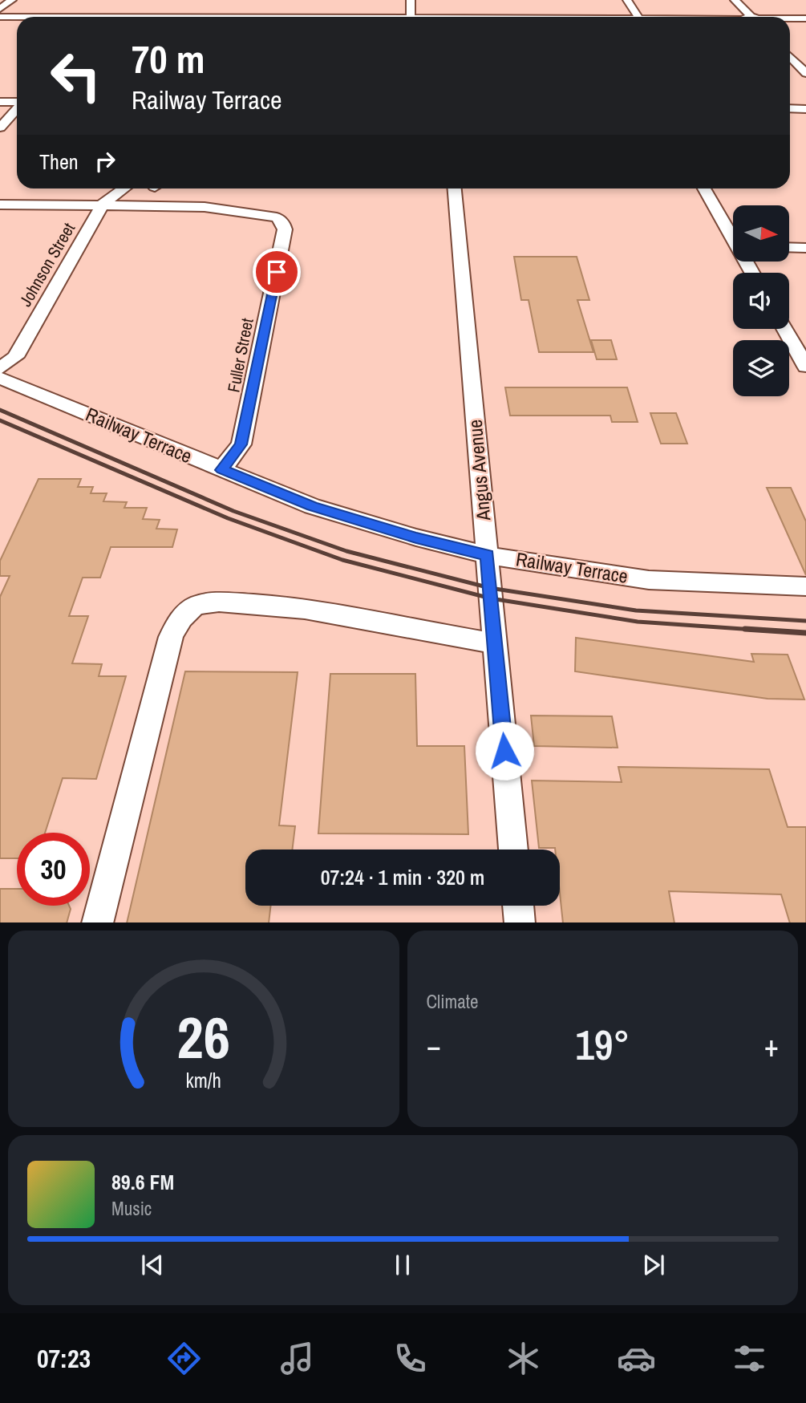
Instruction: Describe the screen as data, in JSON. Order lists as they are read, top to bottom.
{
  "streets": {
    "street": [
      "Johnson Street",
      "Fuller Street",
      "Railway Terrace",
      "Angus Avenue"
    ]
  },
  "crossings": [
    ["Johnson Street", "Fuller Street"],
    ["Fuller Street", "Railway Terrace"],
    ["Railway Terrace", "Angus Avenue"]
  ],
  "north": "right",
  "page": {
    "turn": ["70 m", "Railway Terrace"],
    "then": "Then",
    "limit": "30",
    "trip": "07:24 · 1 min · 320 m",
    "tile": "Climate",
    "heat": ["−", "19°", "+"],
    "song": ["89.6 FM", "Music"],
    "tabs": "07:23",
    "gauge": ["26", "km/h"]
  }
}
